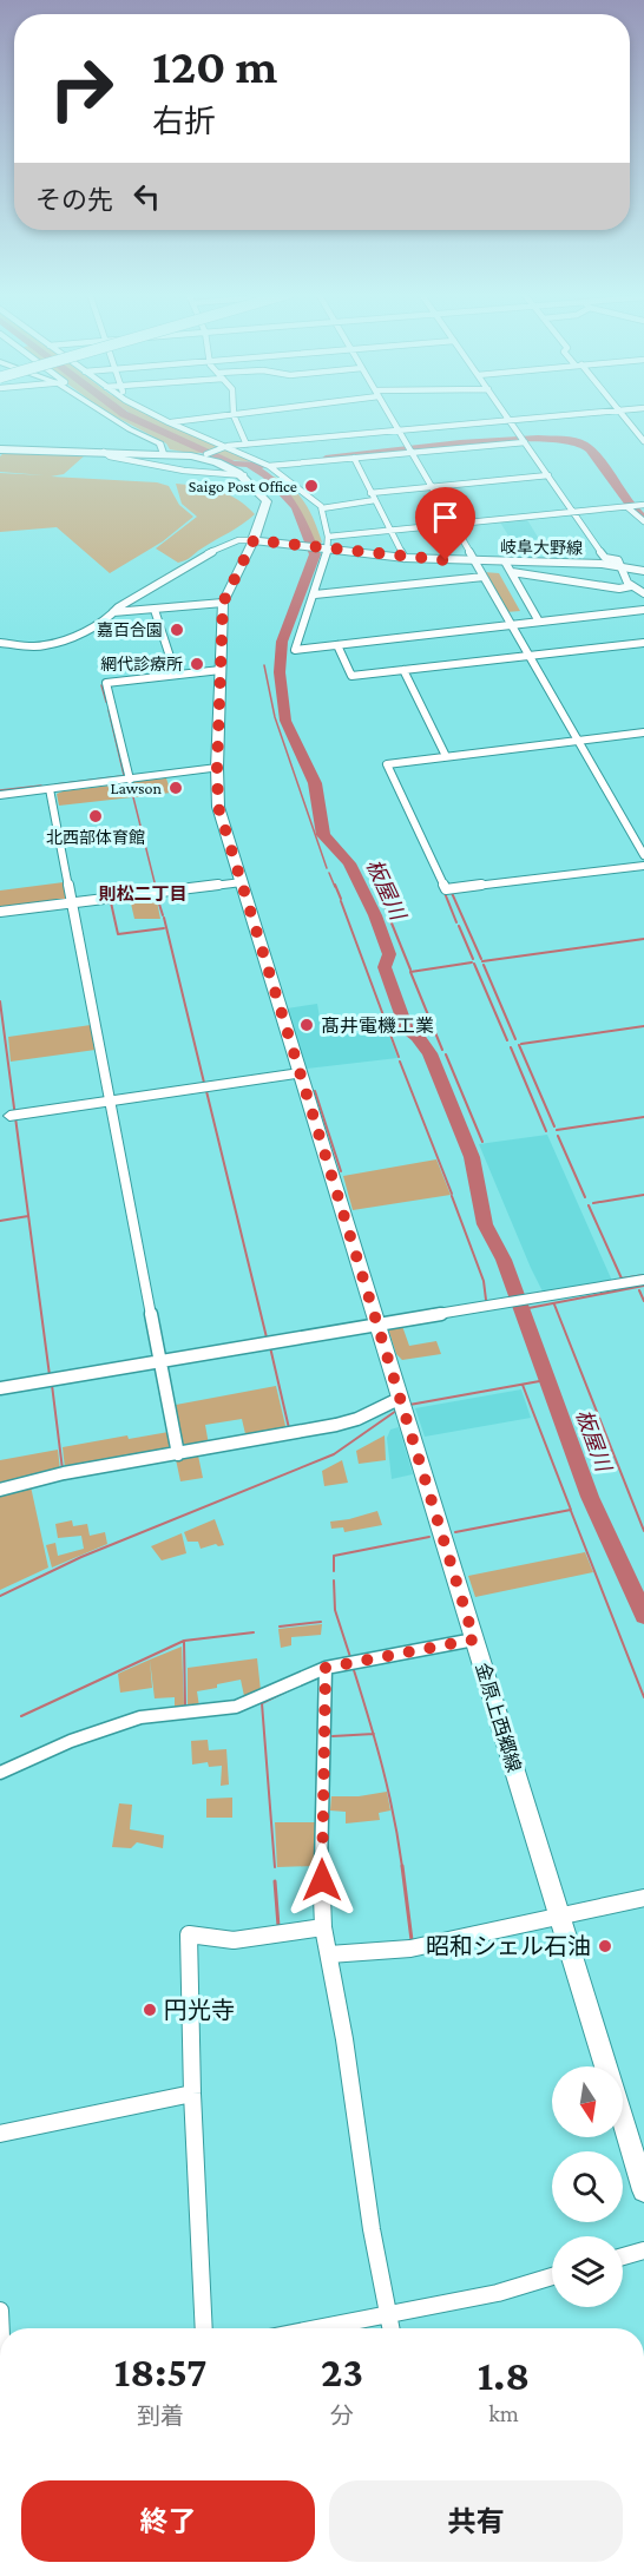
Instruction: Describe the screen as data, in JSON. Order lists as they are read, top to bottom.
{
  "streets": {
    "main road": ["岐阜大野線", "金原上西郷線"]
  },
  "crossings": [
    ["岐阜大野線", "金原上西郷線"]
  ],
  "districts": ["則松二丁目"],
  "water": ["板屋川"],
  "places": [
    "Saigo Post Office",
    "嘉百合園",
    "網代診療所",
    "Lawson",
    "北西部体育館",
    "髙井電機工業",
    "昭和シェル石油",
    "円光寺"
  ],
  "north": "bottom",
  "page": {
    "turn": ["120 m", "右折"],
    "then": "その先",
    "eta": [
      "18:57",
      "到着",
      "23",
      "分",
      "1.8",
      "km"
    ],
    "buttons": ["終了", "共有"]
  }
}
